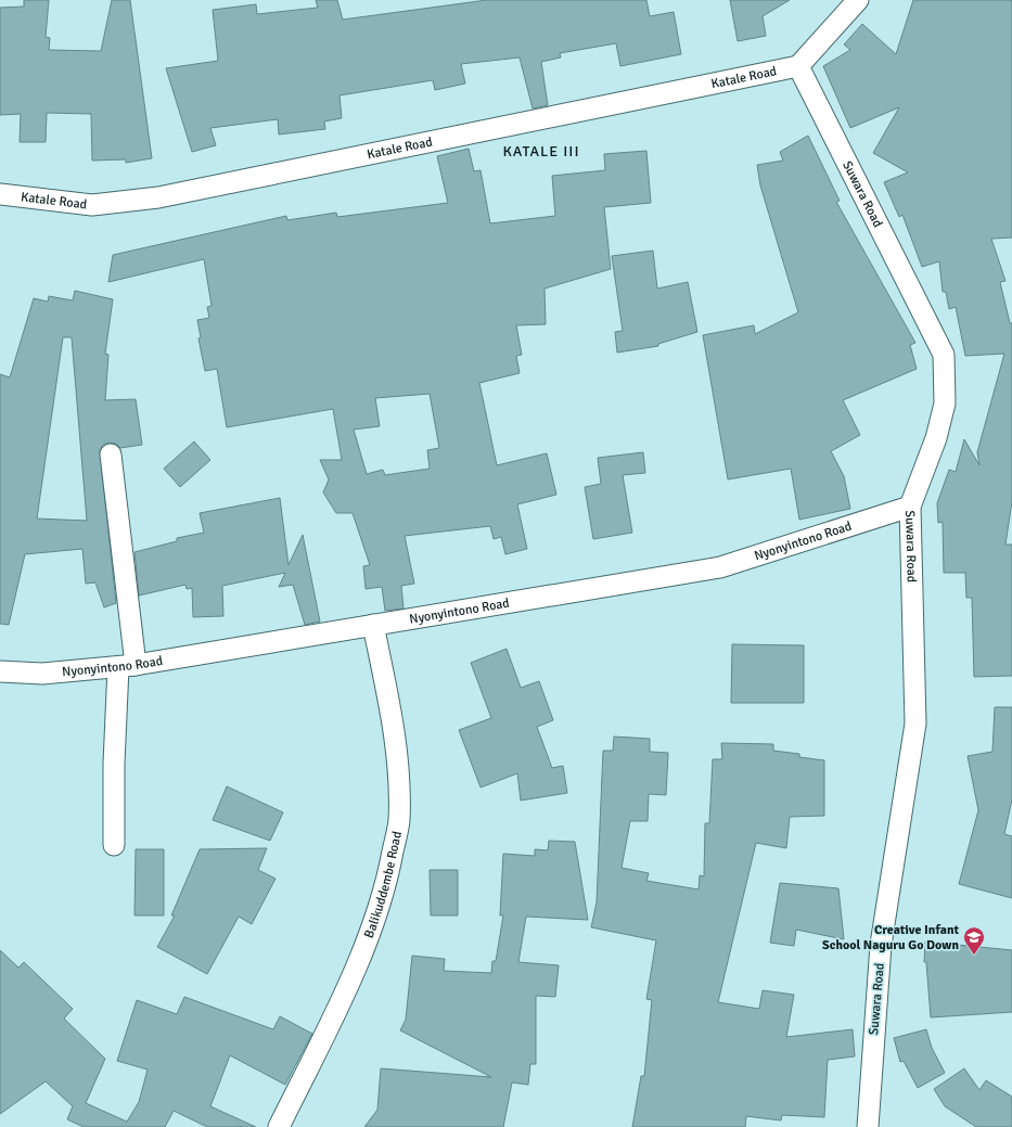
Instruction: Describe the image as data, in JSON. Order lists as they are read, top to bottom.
{
  "streets": {
    "street": [
      "Katale Road",
      "Suwara Road",
      "Nyonyintono Road",
      "Balikuddembe Road"
    ]
  },
  "crossings": [
    ["Katale Road", "Suwara Road"],
    ["Suwara Road", "Nyonyintono Road"],
    ["Nyonyintono Road", "Balikuddembe Road"]
  ],
  "districts": ["KATALE III"],
  "places": {
    "school or university": ["Creative Infant School Naguru Go Down"]
  }
}
